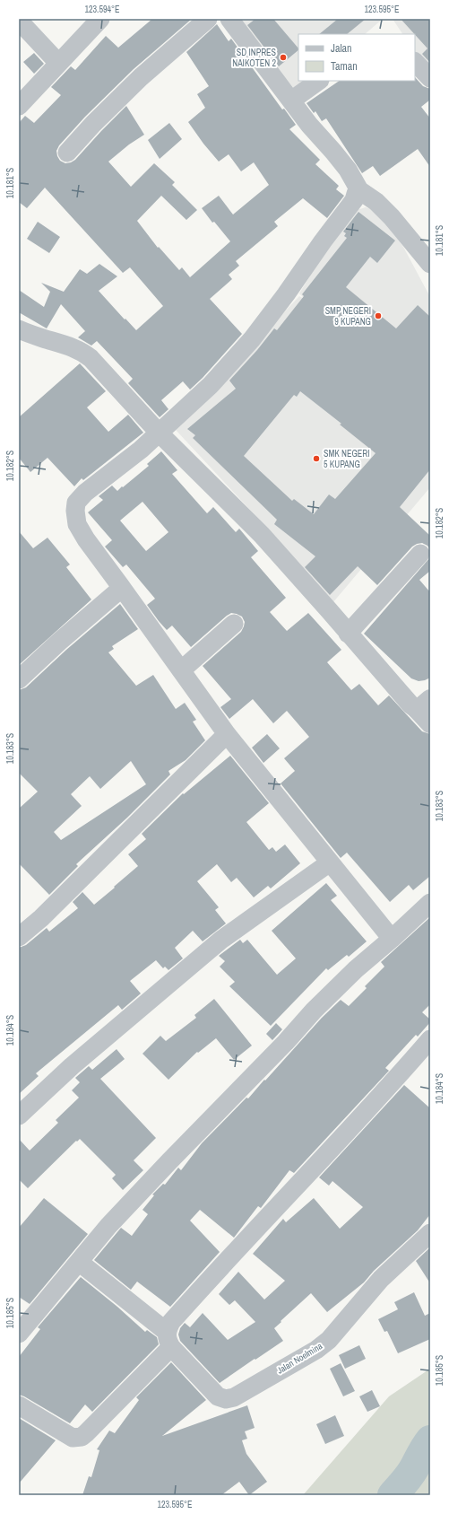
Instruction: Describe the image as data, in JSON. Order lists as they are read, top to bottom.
{
  "streets": {
    "street": ["Jalan Noelmina"]
  },
  "places": ["SD INPRES NAIKOTEN 2", "SMP NEGERI 9 KUPANG", "SMK NEGERI 5 KUPANG"],
  "legend": ["Jalan", "Taman"],
  "coordinates": [
    "123.594°E",
    "123.595°E",
    "10.181°S",
    "10.182°S",
    "10.183°S",
    "10.184°S",
    "10.185°S"
  ]
}
